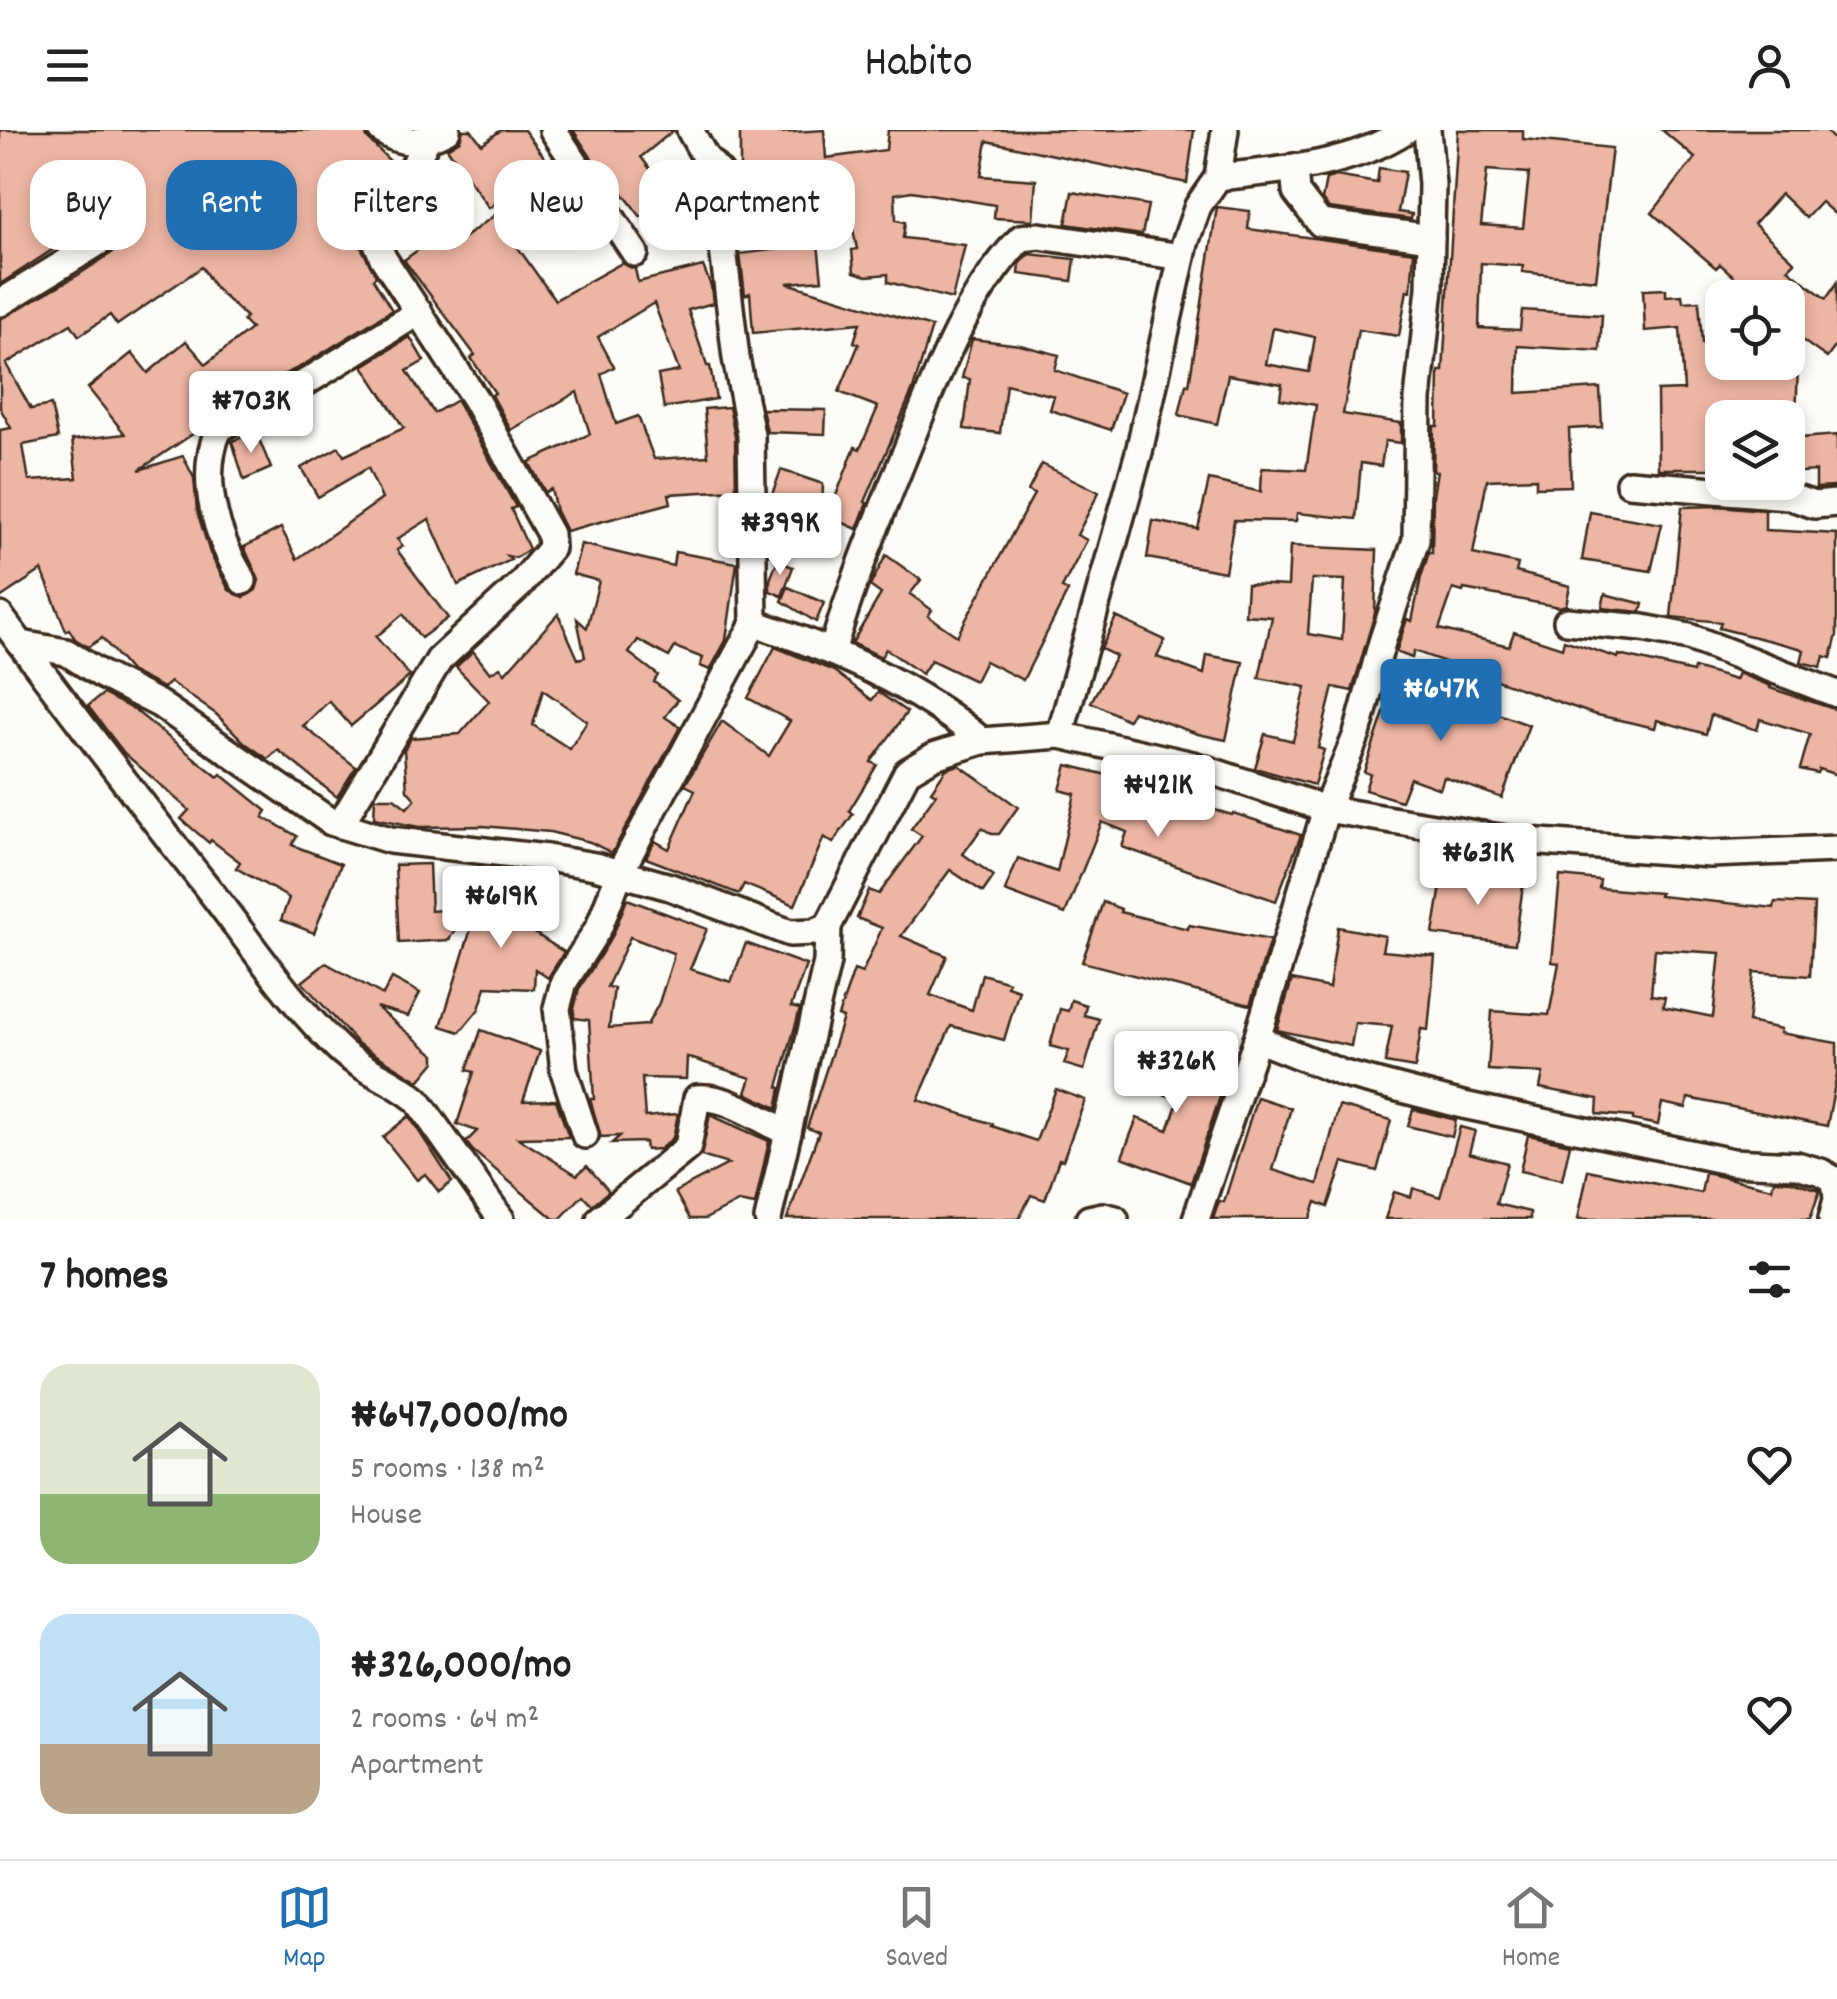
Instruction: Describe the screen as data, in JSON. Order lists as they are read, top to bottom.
{
  "page": {
    "header": "Habito",
    "chip": [
      "Buy",
      "Rent",
      "Filters",
      "New",
      "Apartment"
    ],
    "price": [
      "₦703K",
      "₦399K",
      "₦647K",
      "₦421K",
      "₦631K",
      "₦619K",
      "₦326K"
    ],
    "heading": "7 homes",
    "list": [
      {
        "name": "₦647,000/mo",
        "note": "5 rooms · 138 m² · House"
      },
      {
        "name": "₦326,000/mo",
        "note": "2 rooms · 64 m² · Apartment"
      }
    ],
    "tabs": ["Map", "Saved", "Home"]
  }
}
